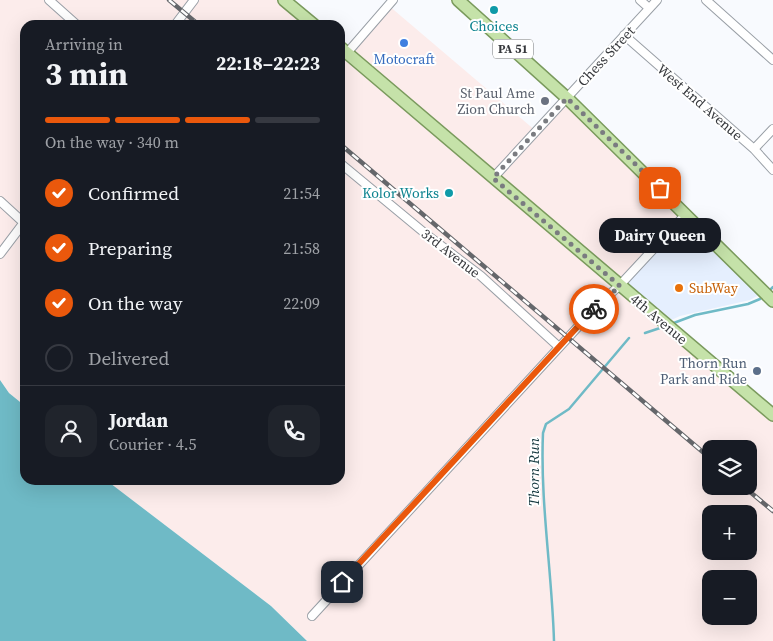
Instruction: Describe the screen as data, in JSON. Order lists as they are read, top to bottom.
{
  "streets": {
    "main road": ["PA 51", "4th Avenue"],
    "street": ["Chess Street", "West End Avenue", "3rd Avenue"]
  },
  "crossings": [
    ["PA 51", "Chess Street"],
    ["Chess Street", "West End Avenue"],
    ["Chess Street", "4th Avenue"]
  ],
  "water": ["Thorn Run"],
  "places": [
    "Choices",
    "Motocraft",
    "St Paul Ame Zion Church",
    "Dairy Queen",
    "Kolor Works",
    "SubWay",
    "Thorn Run Park and Ride"
  ],
  "page": {
    "heading": ["3 min", "Arriving in", "22:18–22:23"],
    "panel": ["Jordan", "Courier · 4.5"],
    "bar": "On the way · 340 m",
    "list": [
      ["Confirmed", "21:54"],
      ["Preparing", "21:58"],
      ["On the way", "22:09"],
      "Delivered"
    ],
    "bubble": "Dairy Queen",
    "map_buttons": ["+", "−"]
  }
}
